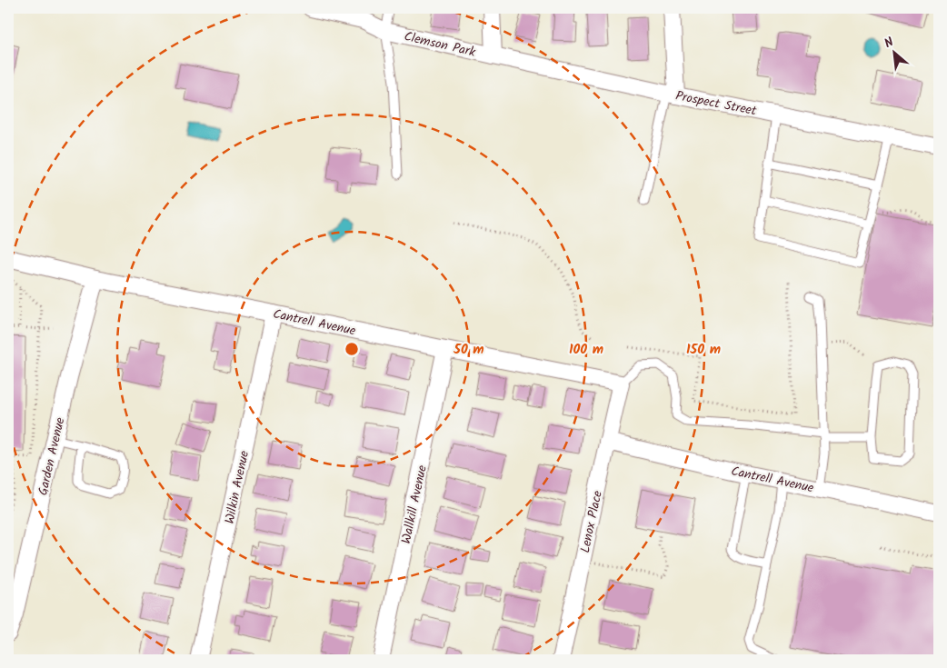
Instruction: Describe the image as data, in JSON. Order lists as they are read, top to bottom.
{
  "streets": {
    "street": [
      "Clemson Park",
      "Prospect Street",
      "Cantrell Avenue",
      "Garden Avenue",
      "Wilkin Avenue",
      "Wallkill Avenue",
      "Lenox Place"
    ]
  },
  "crossings": [
    ["Clemson Park", "Prospect Street"],
    ["Cantrell Avenue", "Garden Avenue"],
    ["Cantrell Avenue", "Wilkin Avenue"],
    ["Cantrell Avenue", "Wallkill Avenue"],
    ["Cantrell Avenue", "Lenox Place"]
  ],
  "north": "top left",
  "rings": ["50 m", "100 m", "150 m"]
}
